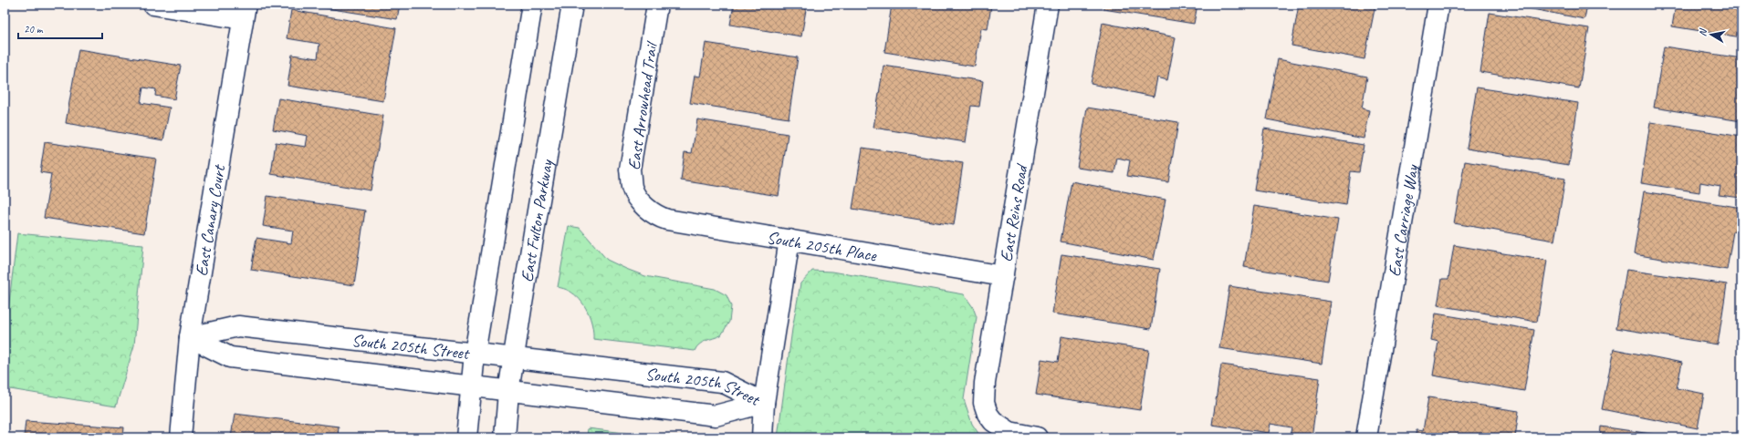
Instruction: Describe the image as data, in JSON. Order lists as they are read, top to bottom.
{
  "streets": {
    "street": [
      "East Arrowhead Trail",
      "East Reins Road",
      "East Canary Court",
      "East Fulton Parkway",
      "East Carriage Way",
      "South 205th Place",
      "South 205th Street"
    ]
  },
  "crossings": [
    ["East Arrowhead Trail", "South 205th Place"],
    ["East Reins Road", "South 205th Place"],
    ["East Canary Court", "South 205th Street"],
    ["East Fulton Parkway", "South 205th Street"]
  ],
  "scale_bar": "20 m",
  "north": "left"
}
